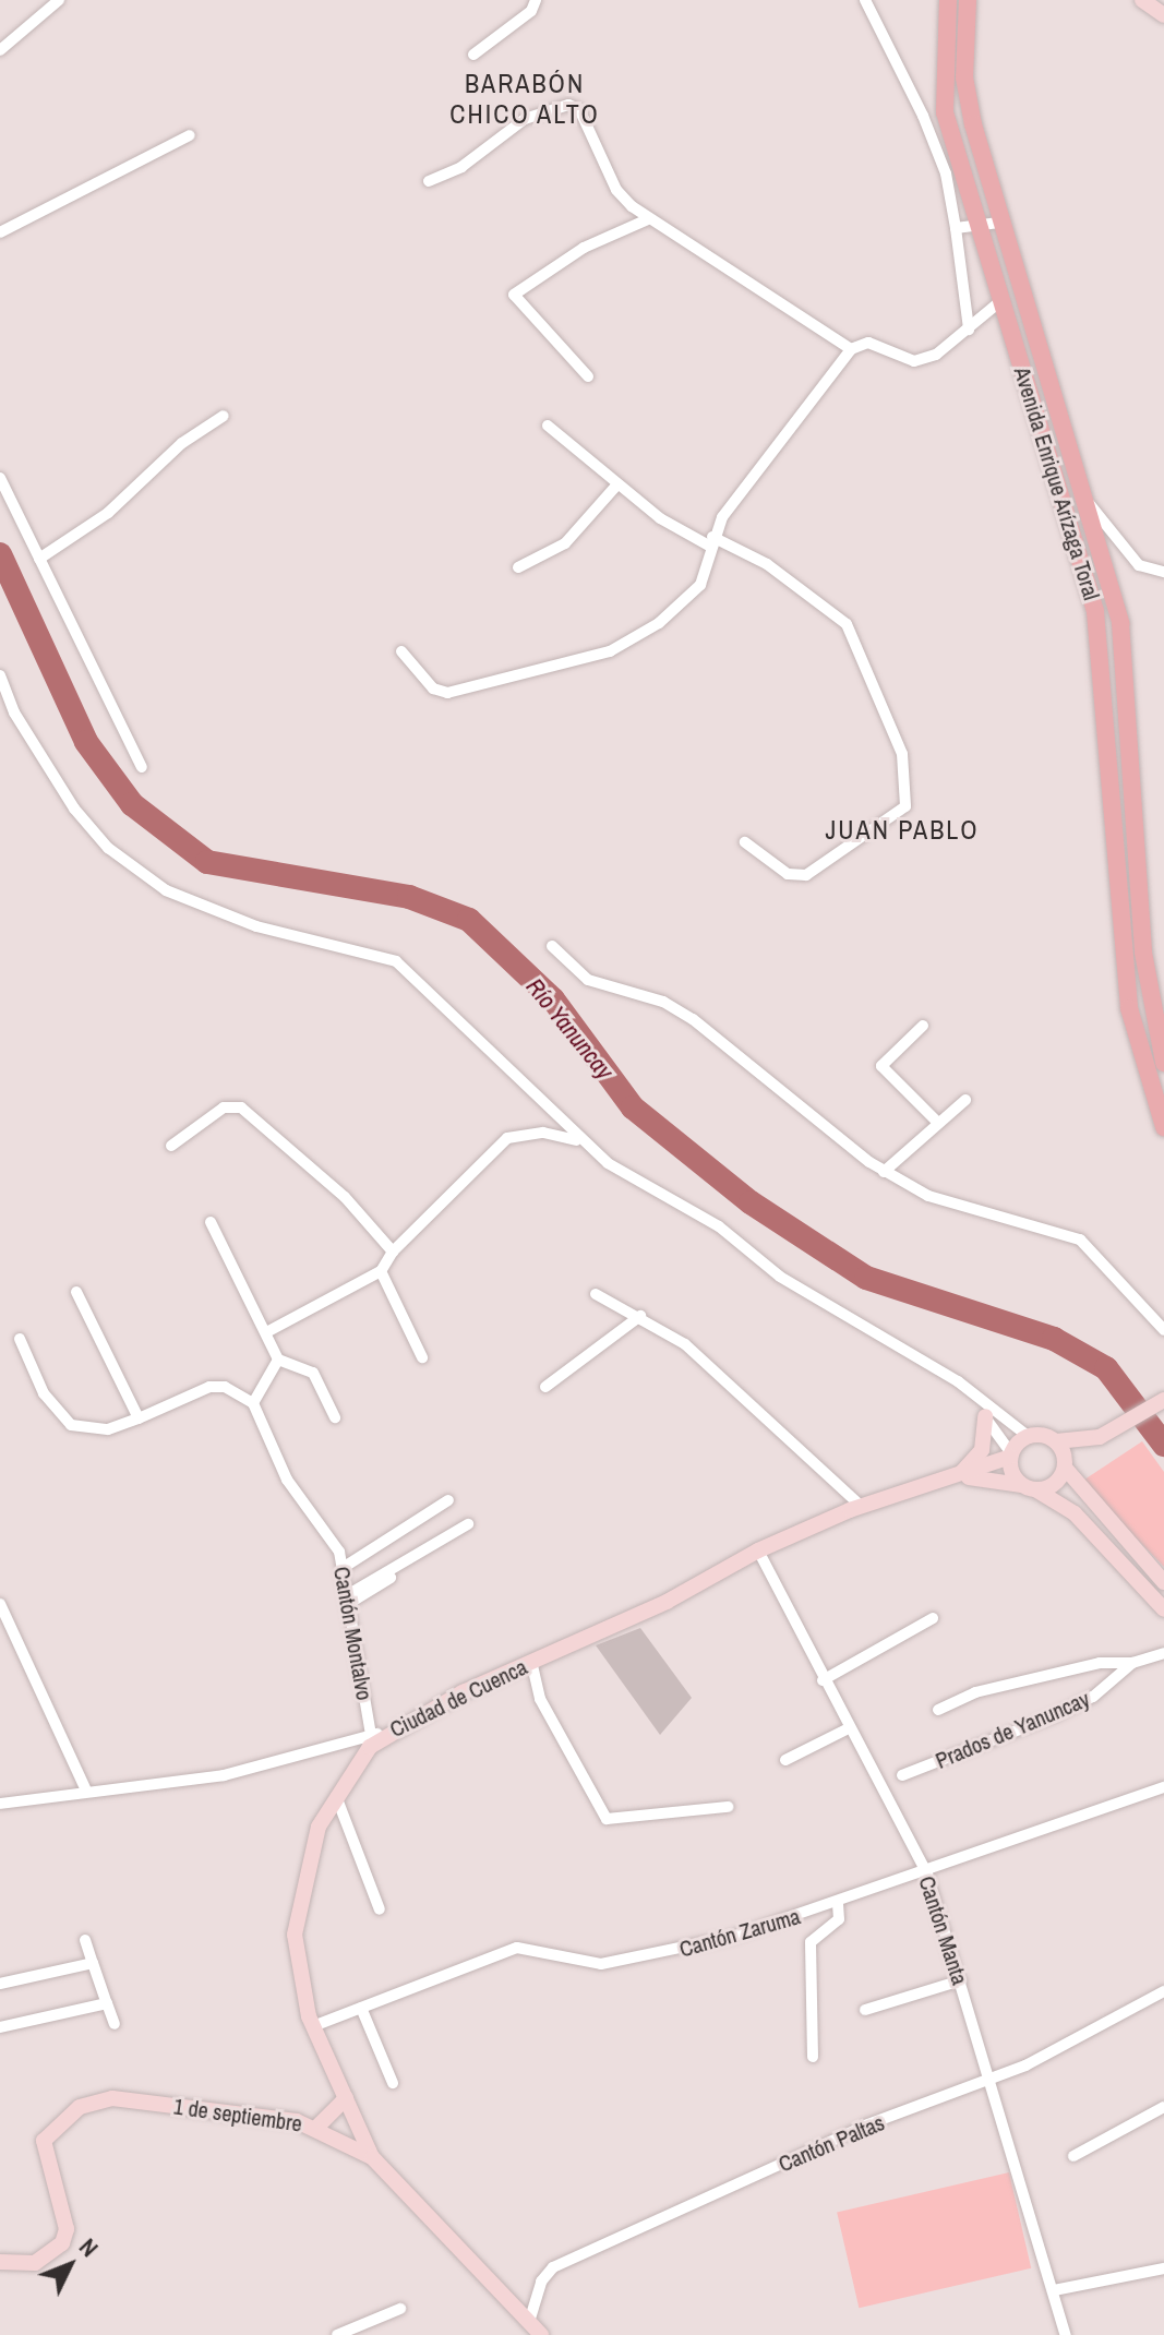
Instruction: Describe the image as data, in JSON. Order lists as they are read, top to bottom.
{
  "streets": {
    "main road": ["Avenida Enrique Arízaga Toral"],
    "street": [
      "Cantón Montalvo",
      "Ciudad de Cuenca",
      "Prados de Yanuncay",
      "Cantón Manta",
      "Cantón Zaruma",
      "1 de septiembre",
      "Cantón Paltas"
    ]
  },
  "crossings": [
    ["Cantón Montalvo", "Ciudad de Cuenca"],
    ["Ciudad de Cuenca", "Cantón Manta"],
    ["Ciudad de Cuenca", "Cantón Zaruma"],
    ["Ciudad de Cuenca", "1 de septiembre"],
    ["Cantón Manta", "Cantón Zaruma"],
    ["Cantón Manta", "Cantón Paltas"],
    ["1 de septiembre", "Cantón Paltas"]
  ],
  "districts": ["BARABÓN CHICO ALTO", "JUAN PABLO"],
  "water": ["Río Yanuncay"],
  "north": "top right"
}
